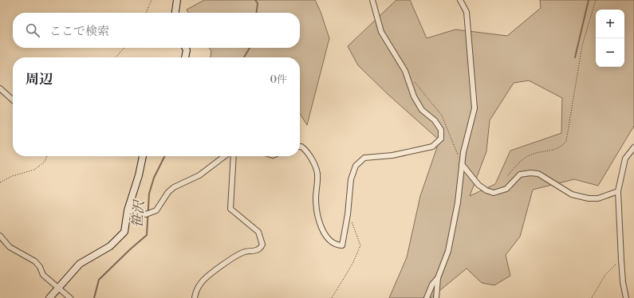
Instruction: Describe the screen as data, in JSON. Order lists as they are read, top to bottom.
{
  "water": ["笹沢"],
  "page": {
    "map_buttons": ["+", "−"],
    "search": "ここで検索",
    "heading": ["周辺", "0件"]
  }
}
